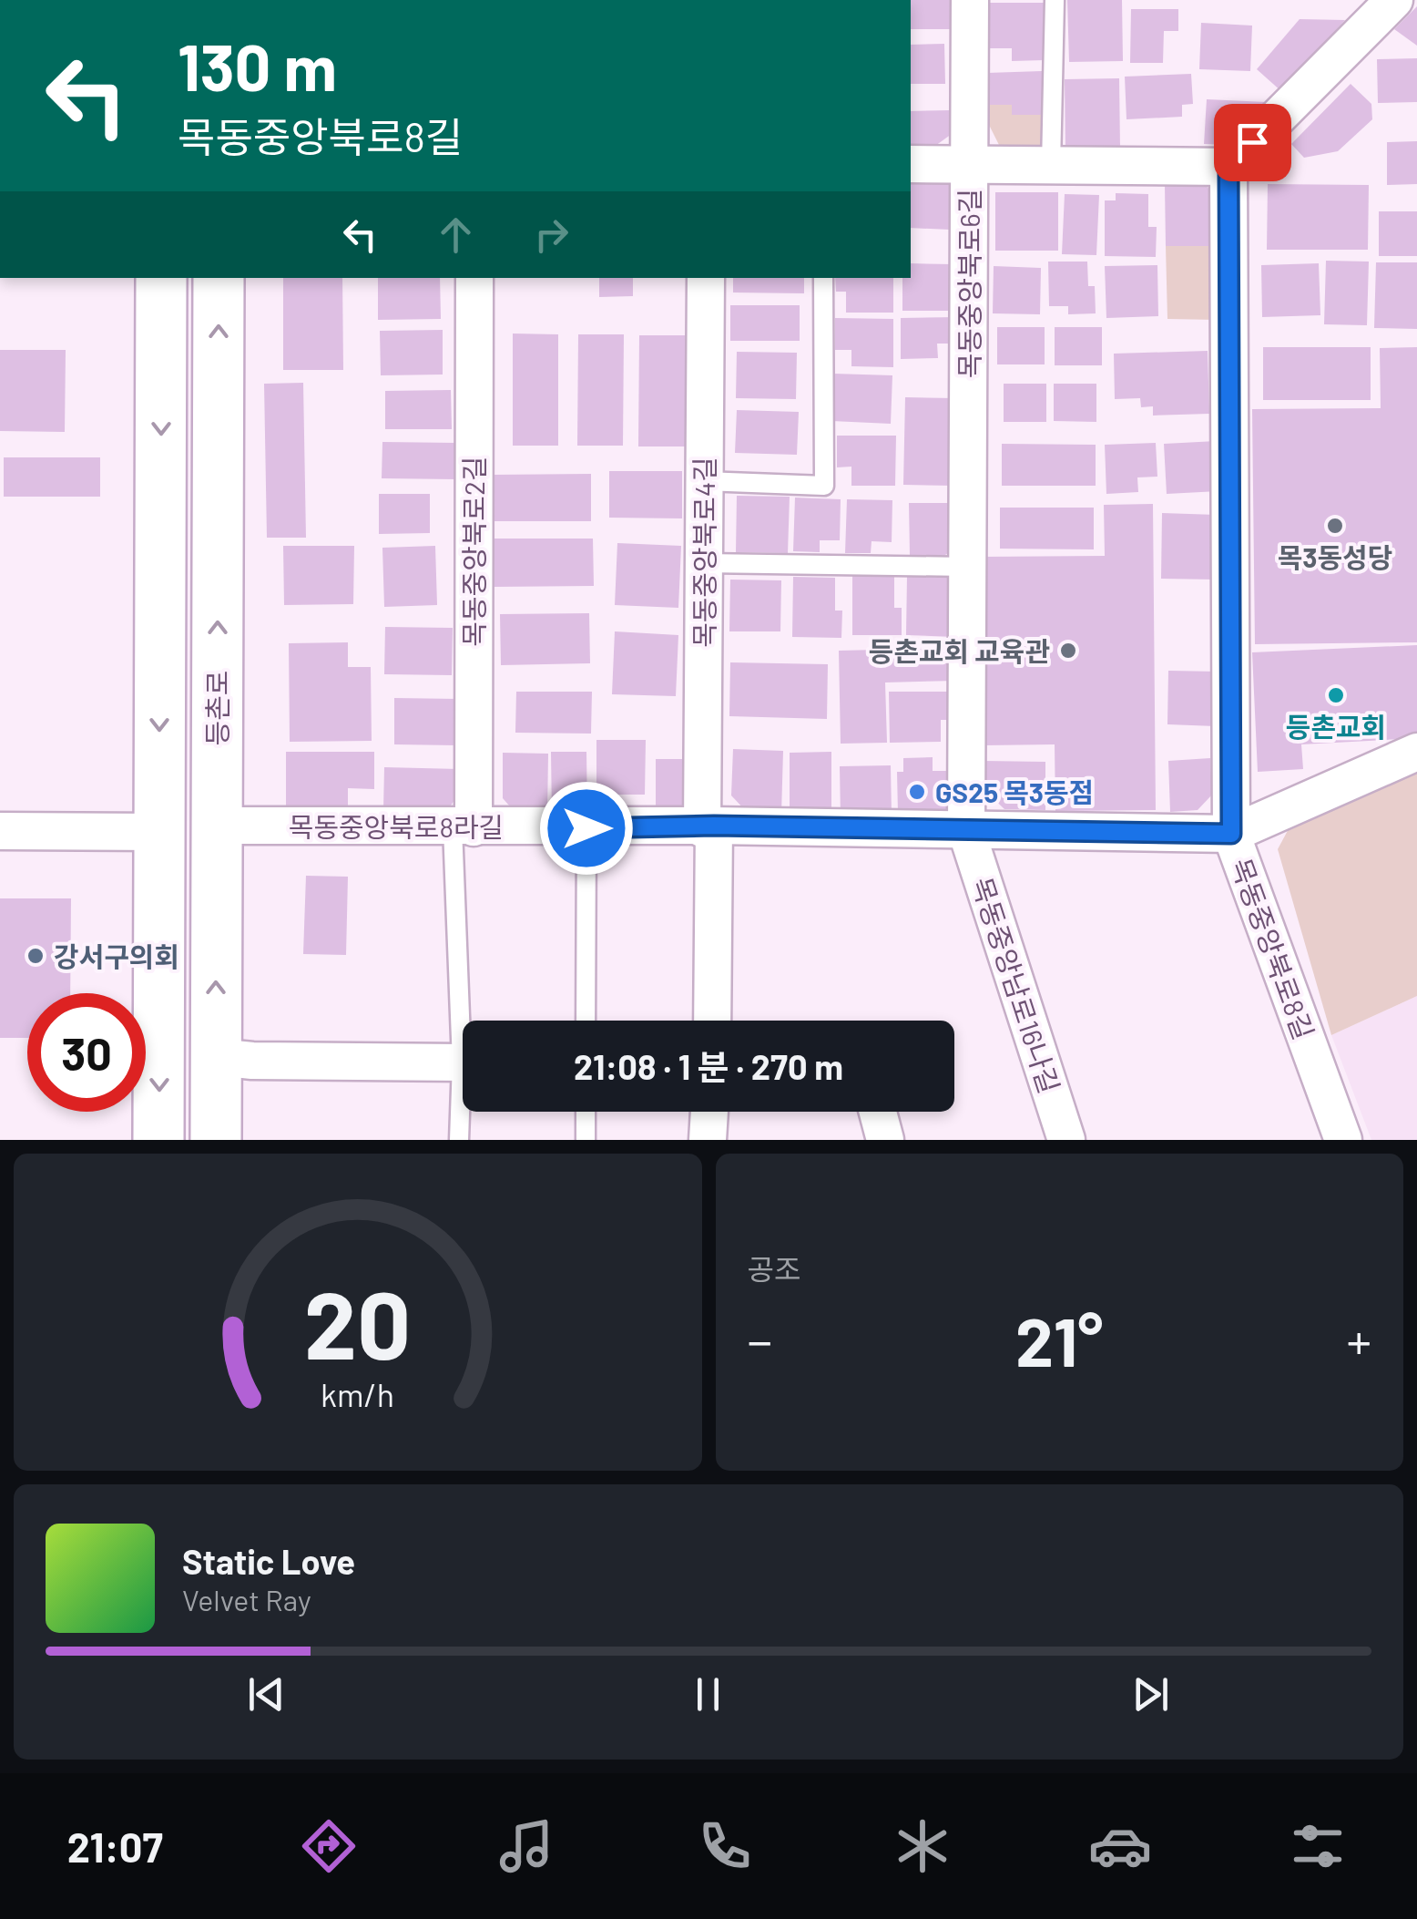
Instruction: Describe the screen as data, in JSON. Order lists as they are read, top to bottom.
{
  "streets": {
    "main road": ["등촌로"],
    "street": [
      "목동중앙북로6길",
      "목동중앙북로2길",
      "목동중앙북로4길",
      "목동중앙북로8라길",
      "목동중앙북로8길",
      "목동중앙남로16나길"
    ]
  },
  "crossings": [
    ["목동중앙북로6길", "목동중앙북로8라길"],
    ["목동중앙북로6길", "목동중앙남로16나길"],
    ["목동중앙북로2길", "목동중앙북로8라길"],
    ["목동중앙북로4길", "목동중앙북로8라길"],
    ["등촌로", "목동중앙북로8라길"],
    ["목동중앙북로8라길", "목동중앙북로8길"],
    ["목동중앙북로8라길", "목동중앙남로16나길"]
  ],
  "places": [
    "목3동성당",
    "등촌교회 교육관",
    "등촌교회",
    "GS25 목3동점",
    "강서구의회"
  ],
  "page": {
    "turn": ["130 m", "목동중앙북로8길"],
    "limit": "30",
    "trip": "21:08 · 1 분 · 270 m",
    "tile": "공조",
    "heat": ["−", "21°", "+"],
    "song": ["Static Love", "Velvet Ray"],
    "tabs": "21:07",
    "gauge": ["20", "km/h"]
  }
}
